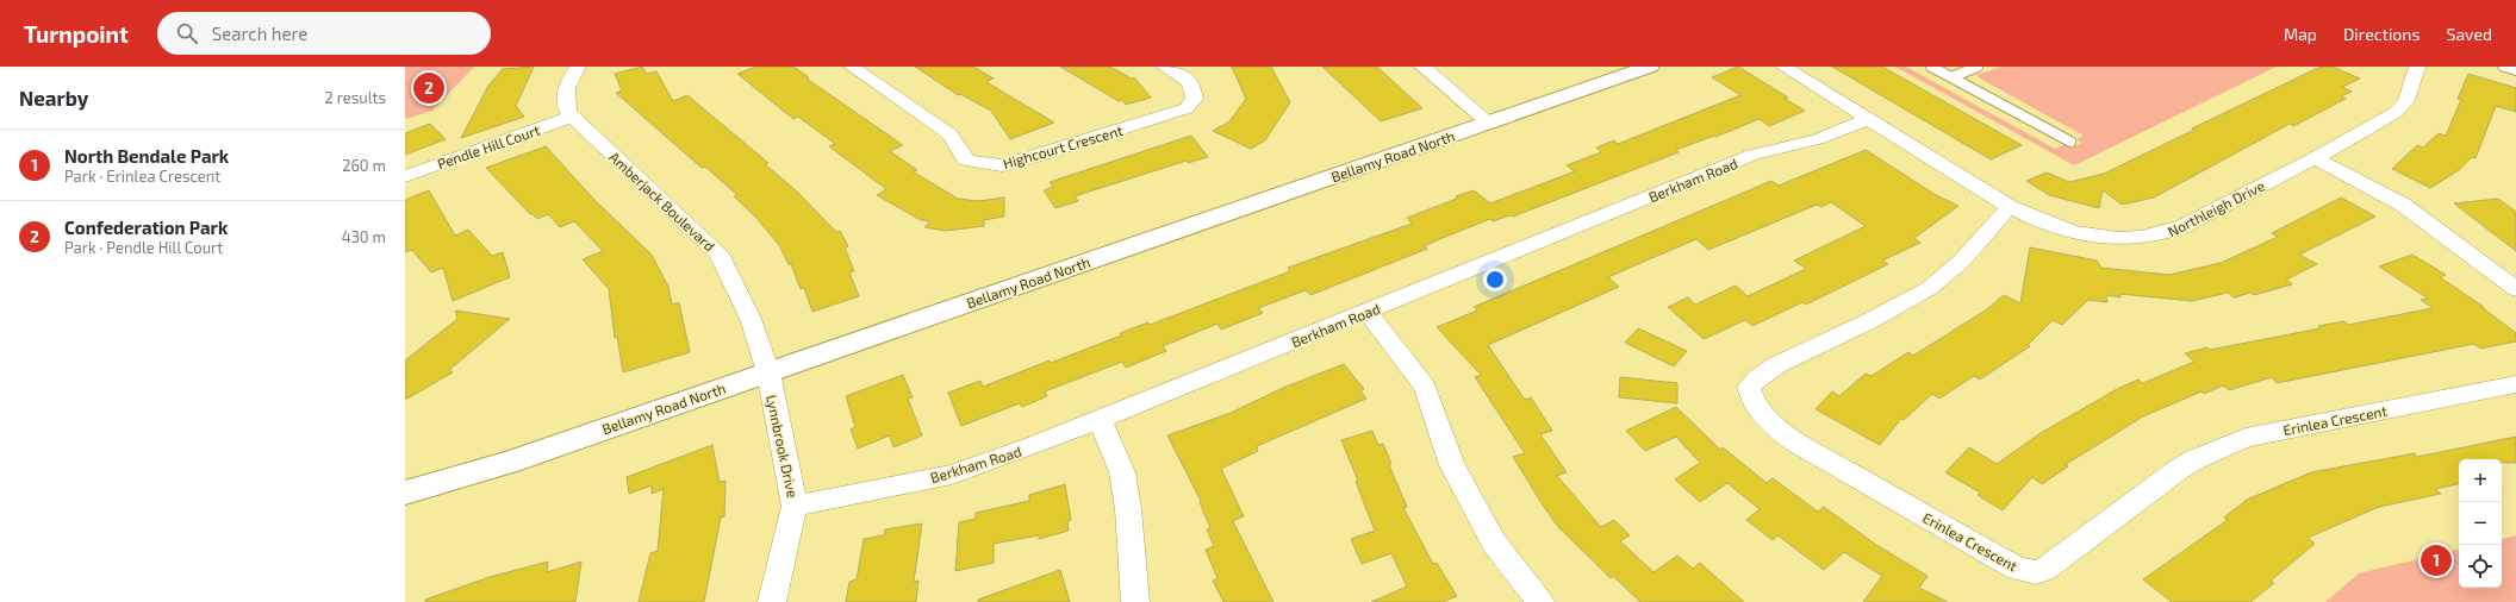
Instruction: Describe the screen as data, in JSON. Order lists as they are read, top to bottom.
{
  "streets": {
    "street": [
      "Pendle Hill Court",
      "Highcourt Crescent",
      "Bellamy Road North",
      "Berkham Road",
      "Amberjack Boulevard",
      "Northleigh Drive",
      "Erinlea Crescent",
      "Lynnbrook Drive"
    ]
  },
  "crossings": [
    ["Pendle Hill Court", "Amberjack Boulevard"],
    ["Bellamy Road North", "Amberjack Boulevard"],
    ["Bellamy Road North", "Lynnbrook Drive"],
    ["Berkham Road", "Northleigh Drive"],
    ["Berkham Road", "Lynnbrook Drive"],
    ["Amberjack Boulevard", "Lynnbrook Drive"],
    ["Northleigh Drive", "Erinlea Crescent"]
  ],
  "page": {
    "header": "Turnpoint",
    "search": "Search here",
    "nav": ["Map", "Directions", "Saved"],
    "heading": ["Nearby", "2 results"],
    "pins": ["2", "1"],
    "list": [
      {
        "mark": "1",
        "name": "North Bendale Park",
        "note": "Park · Erinlea Crescent",
        "value": "260 m"
      },
      {
        "mark": "2",
        "name": "Confederation Park",
        "note": "Park · Pendle Hill Court",
        "value": "430 m"
      }
    ],
    "map_buttons": ["+", "−"]
  }
}
